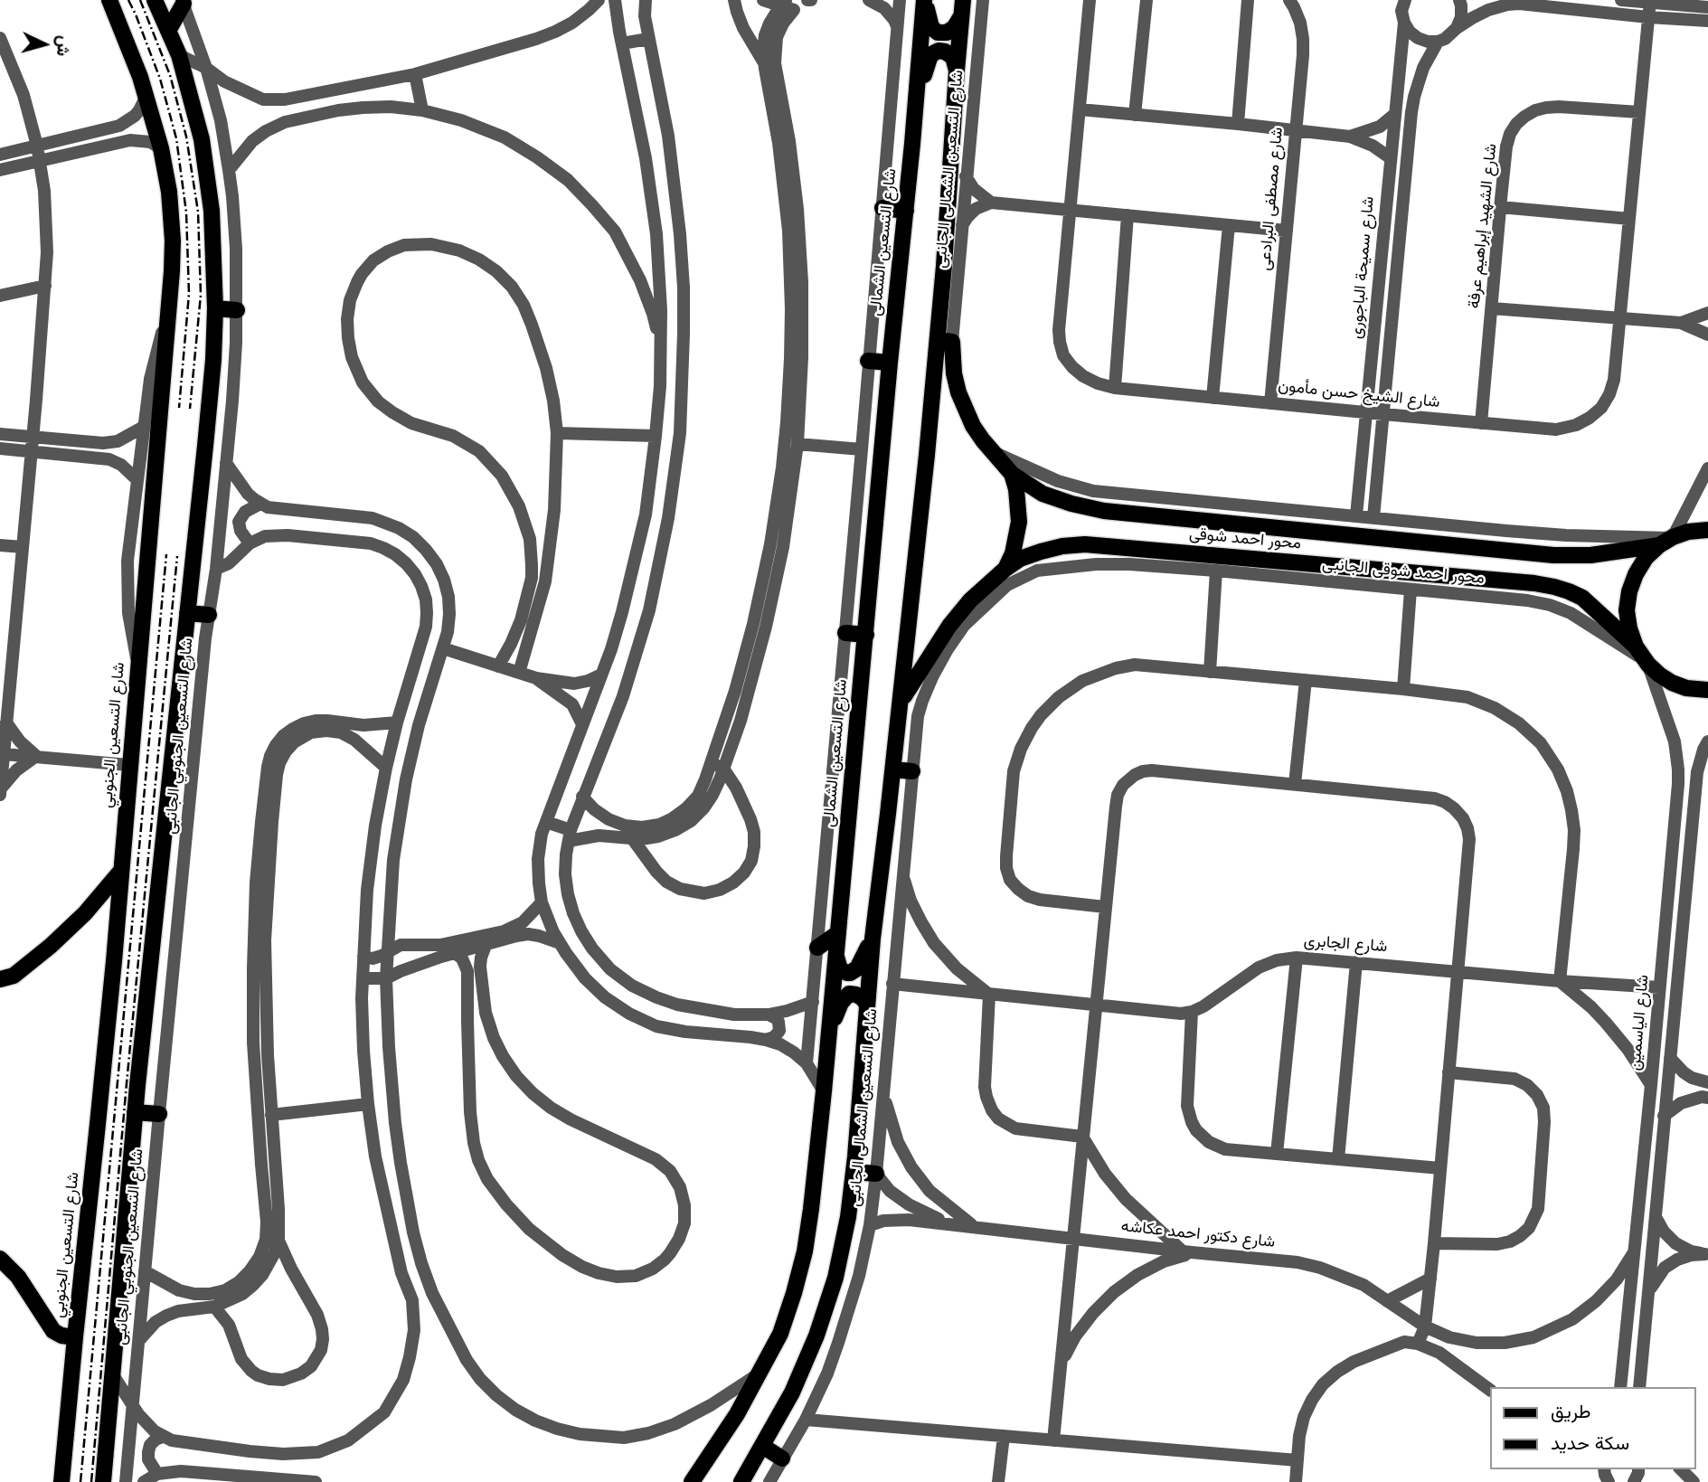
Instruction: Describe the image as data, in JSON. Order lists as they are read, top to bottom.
{
  "streets": {
    "main road": ["شارع التسعين الشمالى", "محور احمد شوقى", "شارع التسعين الجنوبي"],
    "street": [
      "شارع التسعين الشمالى الجانبى",
      "شارع مصطفى البرادعى",
      "شارع الشهيد إبراهيم عرفة",
      "شارع سميحة الباجورى",
      "شارع الشيخ حسن مأمون",
      "محور احمد شوقى الجانبى",
      "شارع التسعين الجنوبي الجانبى",
      "شارع الجابرى",
      "شارع الياسمين",
      "شارع دكتور احمد عكاشه"
    ]
  },
  "crossings": [
    ["شارع التسعين الشمالى الجانبى", "محور احمد شوقى"],
    ["شارع التسعين الشمالى الجانبى", "محور احمد شوقى الجانبى"],
    ["شارع التسعين الشمالى الجانبى", "شارع الجابرى"],
    ["شارع التسعين الشمالى الجانبى", "شارع دكتور احمد عكاشه"],
    ["شارع مصطفى البرادعى", "شارع الشيخ حسن مأمون"],
    ["شارع الشهيد إبراهيم عرفة", "شارع الشيخ حسن مأمون"],
    ["شارع سميحة الباجورى", "شارع الشيخ حسن مأمون"],
    ["محور احمد شوقى", "محور احمد شوقى الجانبى"],
    ["محور احمد شوقى", "شارع الياسمين"],
    ["محور احمد شوقى الجانبى", "شارع الياسمين"],
    ["شارع الجابرى", "شارع الياسمين"],
    ["شارع الياسمين", "شارع دكتور احمد عكاشه"]
  ],
  "legend": ["طريق", "سكة حديد"],
  "north": "right"
}
